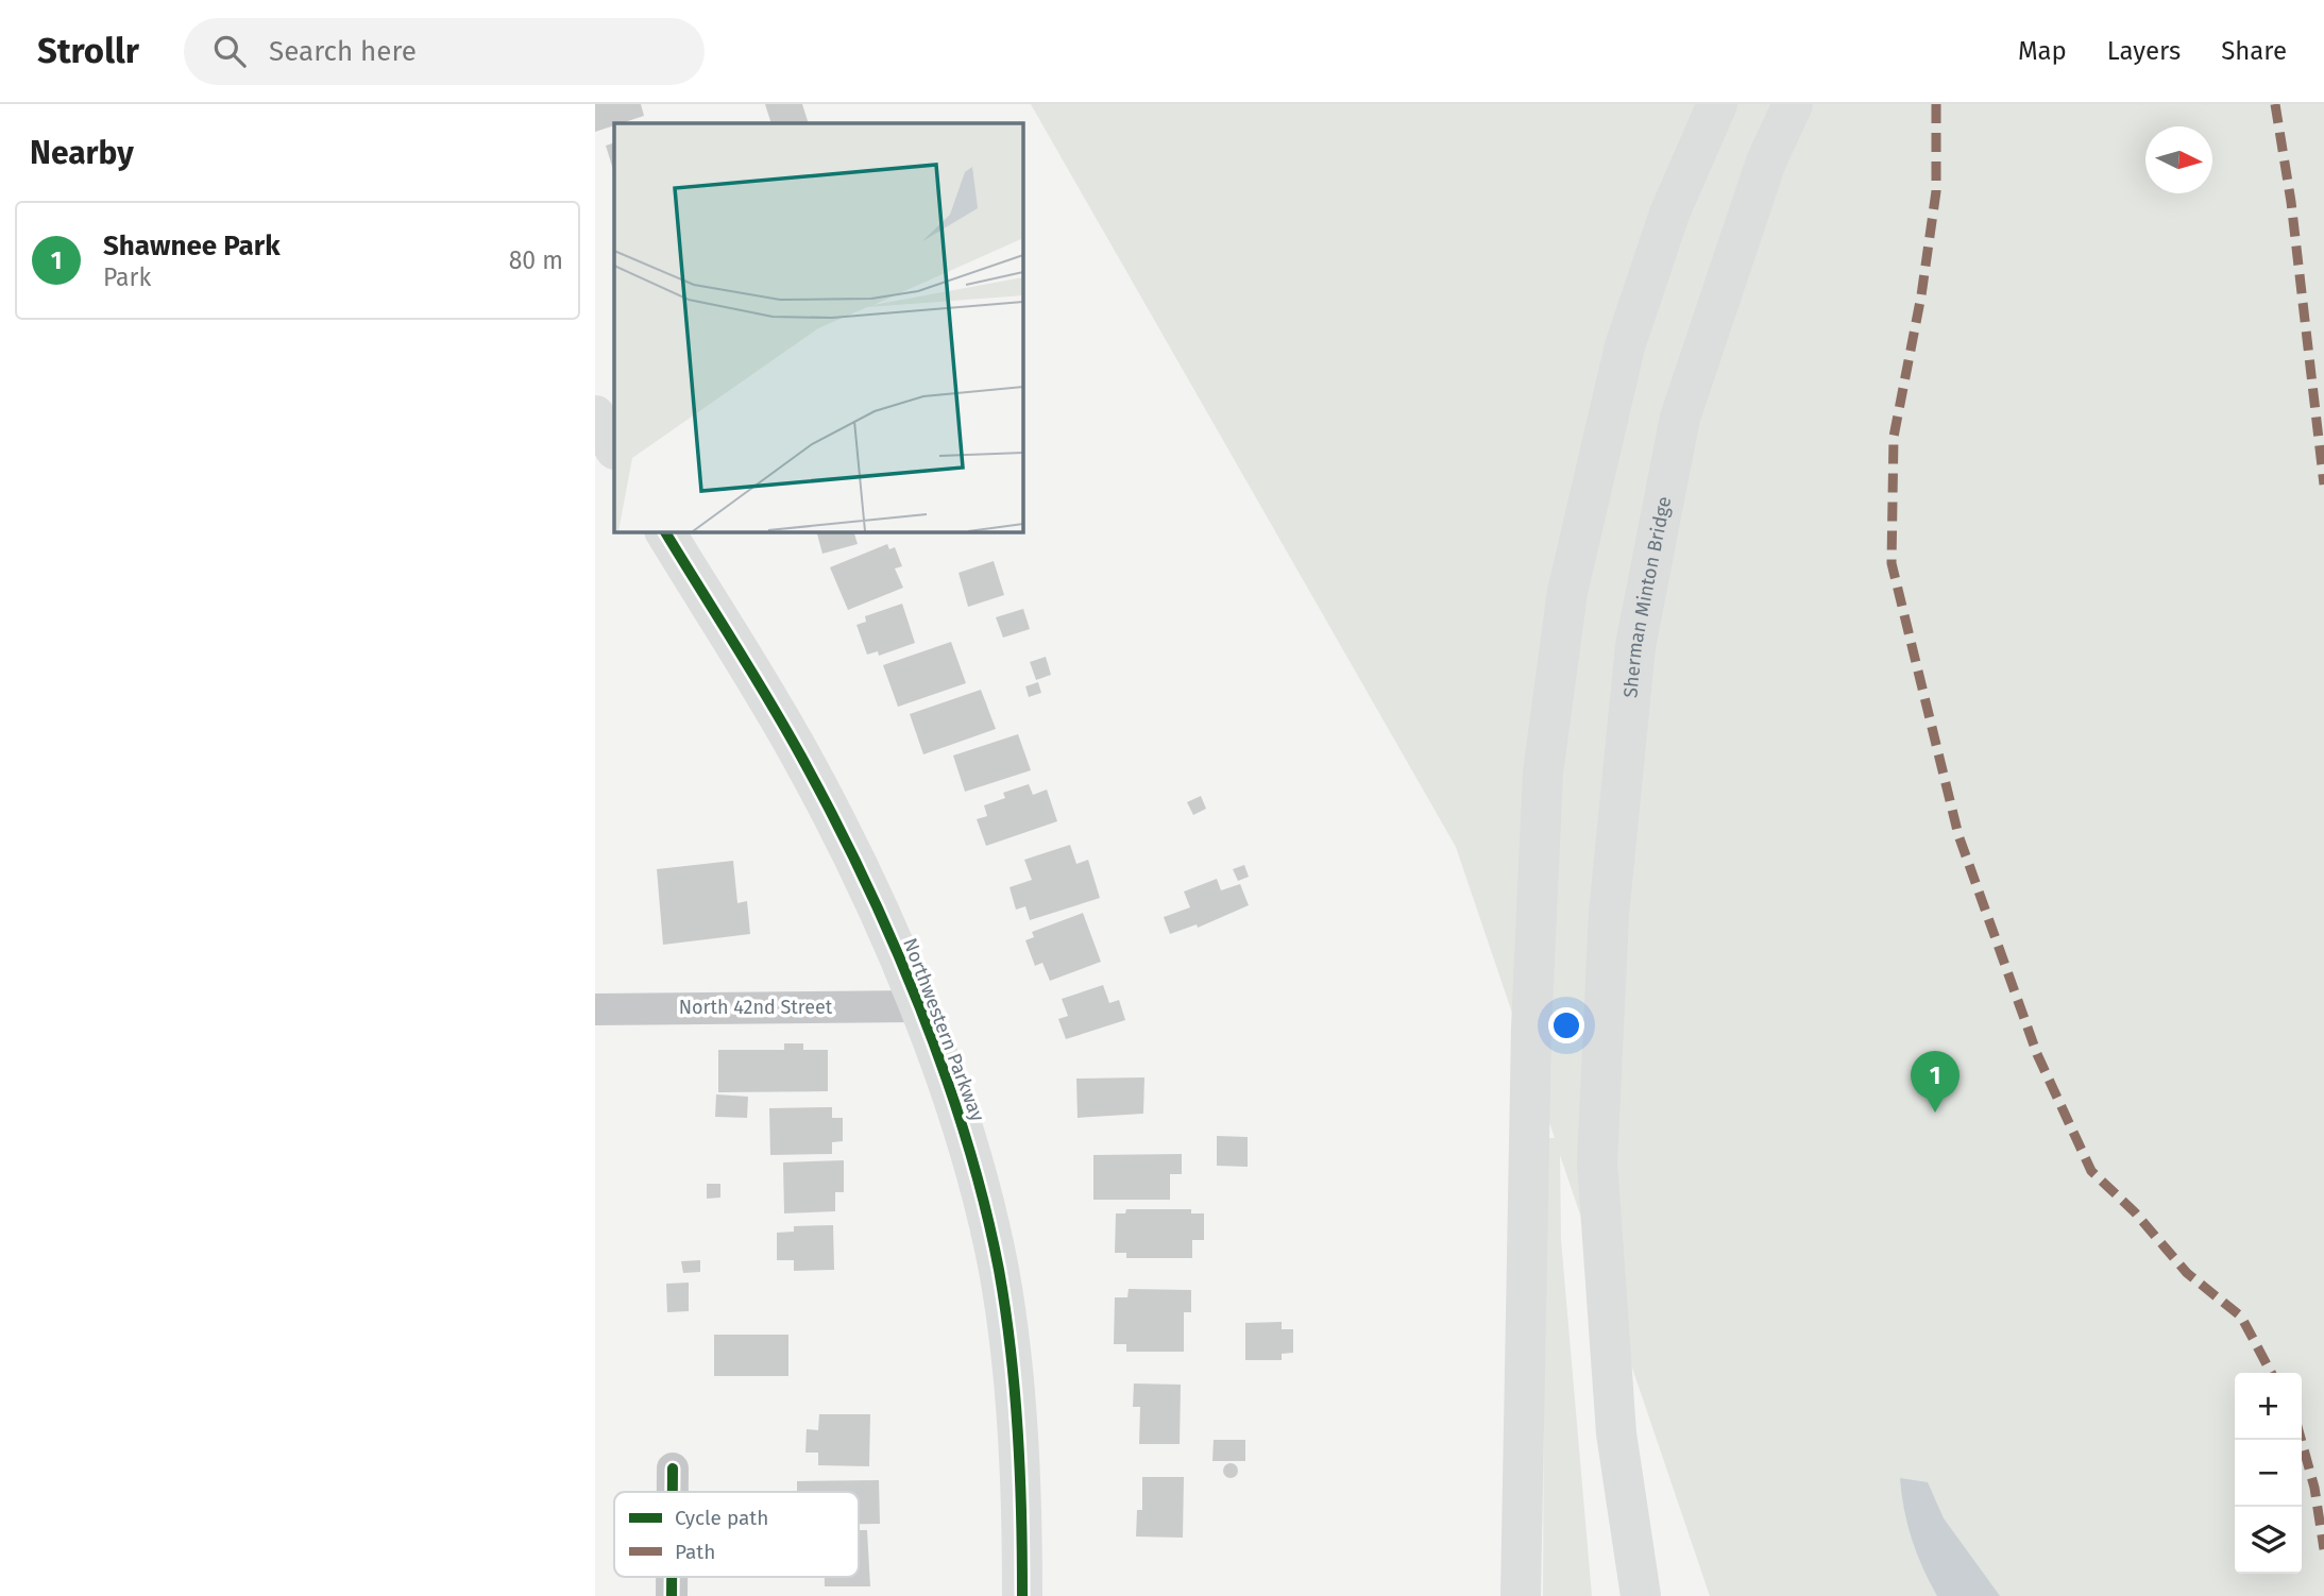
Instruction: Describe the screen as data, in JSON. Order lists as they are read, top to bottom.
{
  "streets": {
    "main road": ["Sherman Minton Bridge", "Northwestern Parkway"],
    "street": ["North 42nd Street"]
  },
  "crossings": [
    ["North 42nd Street", "Northwestern Parkway"]
  ],
  "legend": ["Cycle path", "Path"],
  "north": "right",
  "page": {
    "header": "Strollr",
    "search": "Search here",
    "nav": ["Map", "Layers", "Share"],
    "heading": "Nearby",
    "list": [
      {
        "mark": "1",
        "name": "Shawnee Park",
        "note": "Park",
        "value": "80 m"
      }
    ],
    "pins": "1",
    "map_buttons": ["+", "−"]
  }
}
